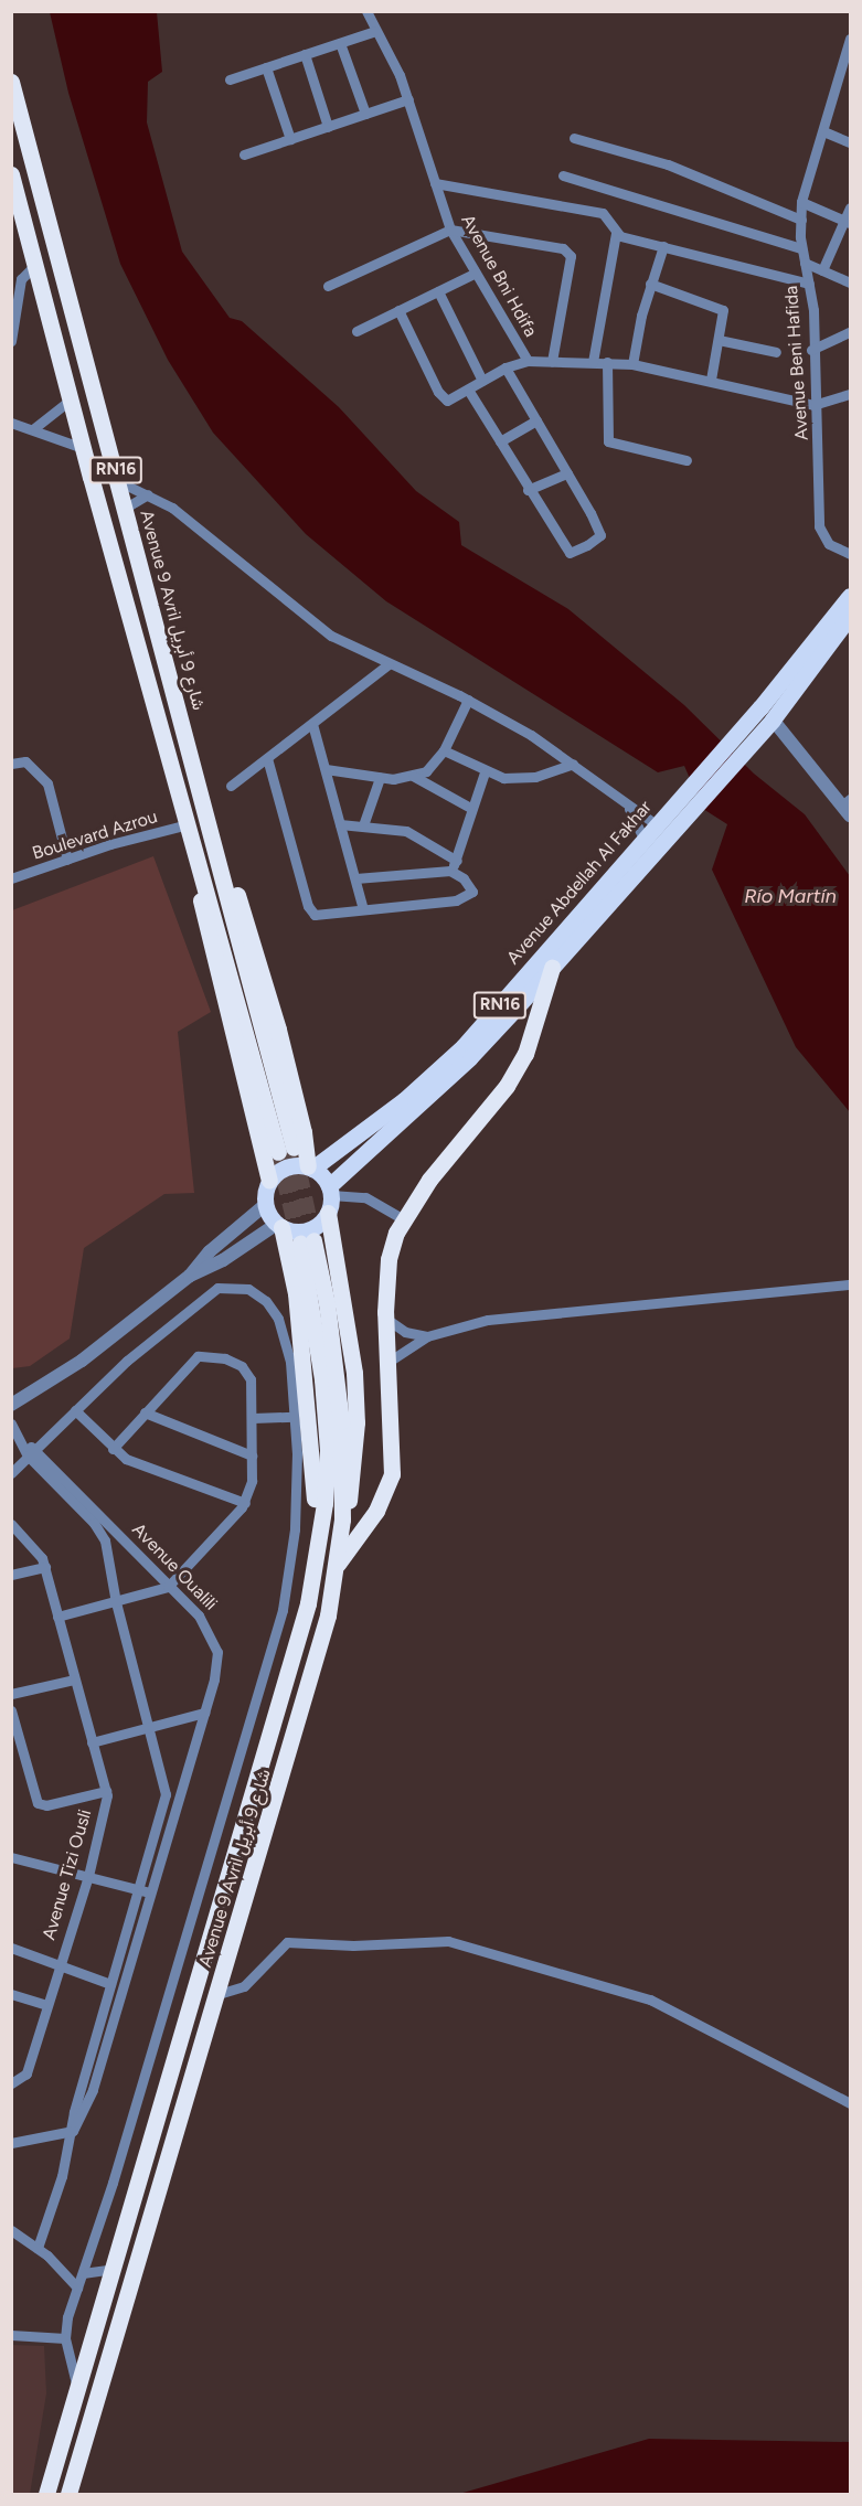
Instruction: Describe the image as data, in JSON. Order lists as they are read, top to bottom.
{
  "streets": {
    "highway": ["RN16", "Avenue 9 Avril شارع 9 أبريل"],
    "main road": ["Avenue Abdellah Al Fakhar"],
    "street": [
      "Avenue Bni Hdifa",
      "Avenue Beni Hafida",
      "Boulevard Azrou",
      "Avenue Oualili",
      "Avenue Tizi Ousli"
    ]
  },
  "crossings": [
    ["Avenue Bni Hdifa", "Avenue Beni Hafida"],
    ["RN16", "Avenue 9 Avril شارع 9 أبريل"],
    ["RN16", "Avenue Abdellah Al Fakhar"],
    ["Avenue 9 Avril شارع 9 أبريل", "Boulevard Azrou"]
  ],
  "water": ["Río Martín"]
}
